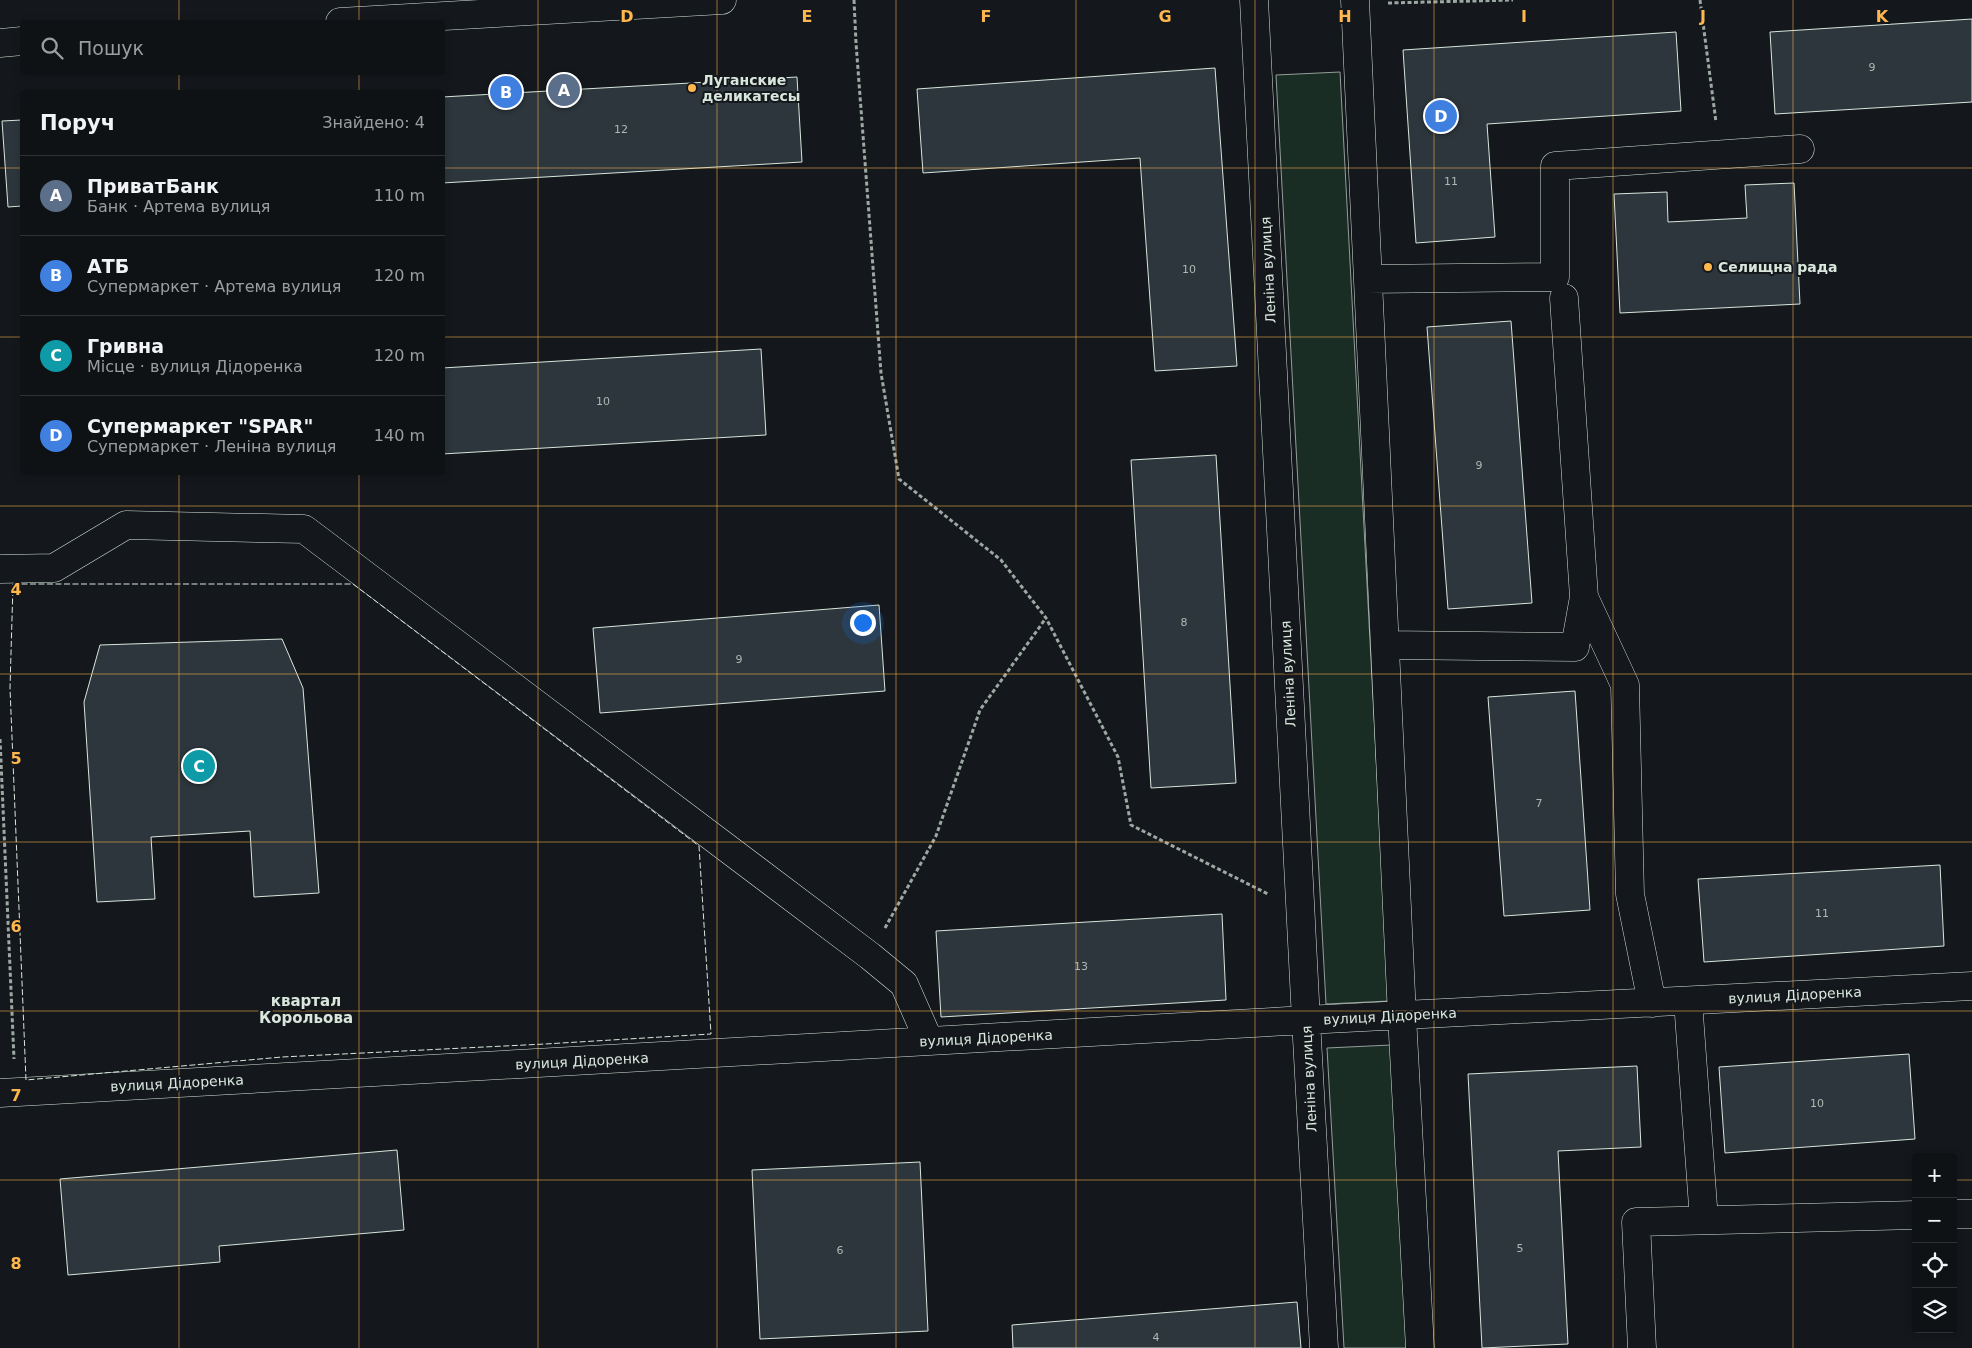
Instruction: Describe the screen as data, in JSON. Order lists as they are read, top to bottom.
{
  "streets": {
    "street": ["Леніна вулиця", "вулиця Дідоренка"]
  },
  "crossings": [
    ["Леніна вулиця", "вулиця Дідоренка"]
  ],
  "districts": ["квартал Корольова"],
  "places": ["Луганские деликатесы", "Селищна рада"],
  "house_numbers": [
    "9",
    "12",
    "11",
    "10",
    "10",
    "9",
    "8",
    "9",
    "7",
    "11",
    "13",
    "10",
    "5",
    "6",
    "4"
  ],
  "page": {
    "search": "Пошук",
    "pins": [
      "A",
      "B",
      "D",
      "C"
    ],
    "heading": ["Поруч", "Знайдено: 4"],
    "list": [
      {
        "mark": "A",
        "name": "ПриватБанк",
        "note": "Банк · Артема вулиця",
        "value": "110 m"
      },
      {
        "mark": "B",
        "name": "АТБ",
        "note": "Супермаркет · Артема вулиця",
        "value": "120 m"
      },
      {
        "mark": "C",
        "name": "Гривна",
        "note": "Місце · вулиця Дідоренка",
        "value": "120 m"
      },
      {
        "mark": "D",
        "name": "Супермаркет \"SPAR\"",
        "note": "Супермаркет · Леніна вулиця",
        "value": "140 m"
      }
    ],
    "map_buttons": ["+", "−"]
  },
  "grid": {
    "columns": [
      "D",
      "E",
      "F",
      "G",
      "H",
      "I",
      "J",
      "K"
    ],
    "rows": [
      "4",
      "5",
      "6",
      "7",
      "8"
    ]
  }
}
